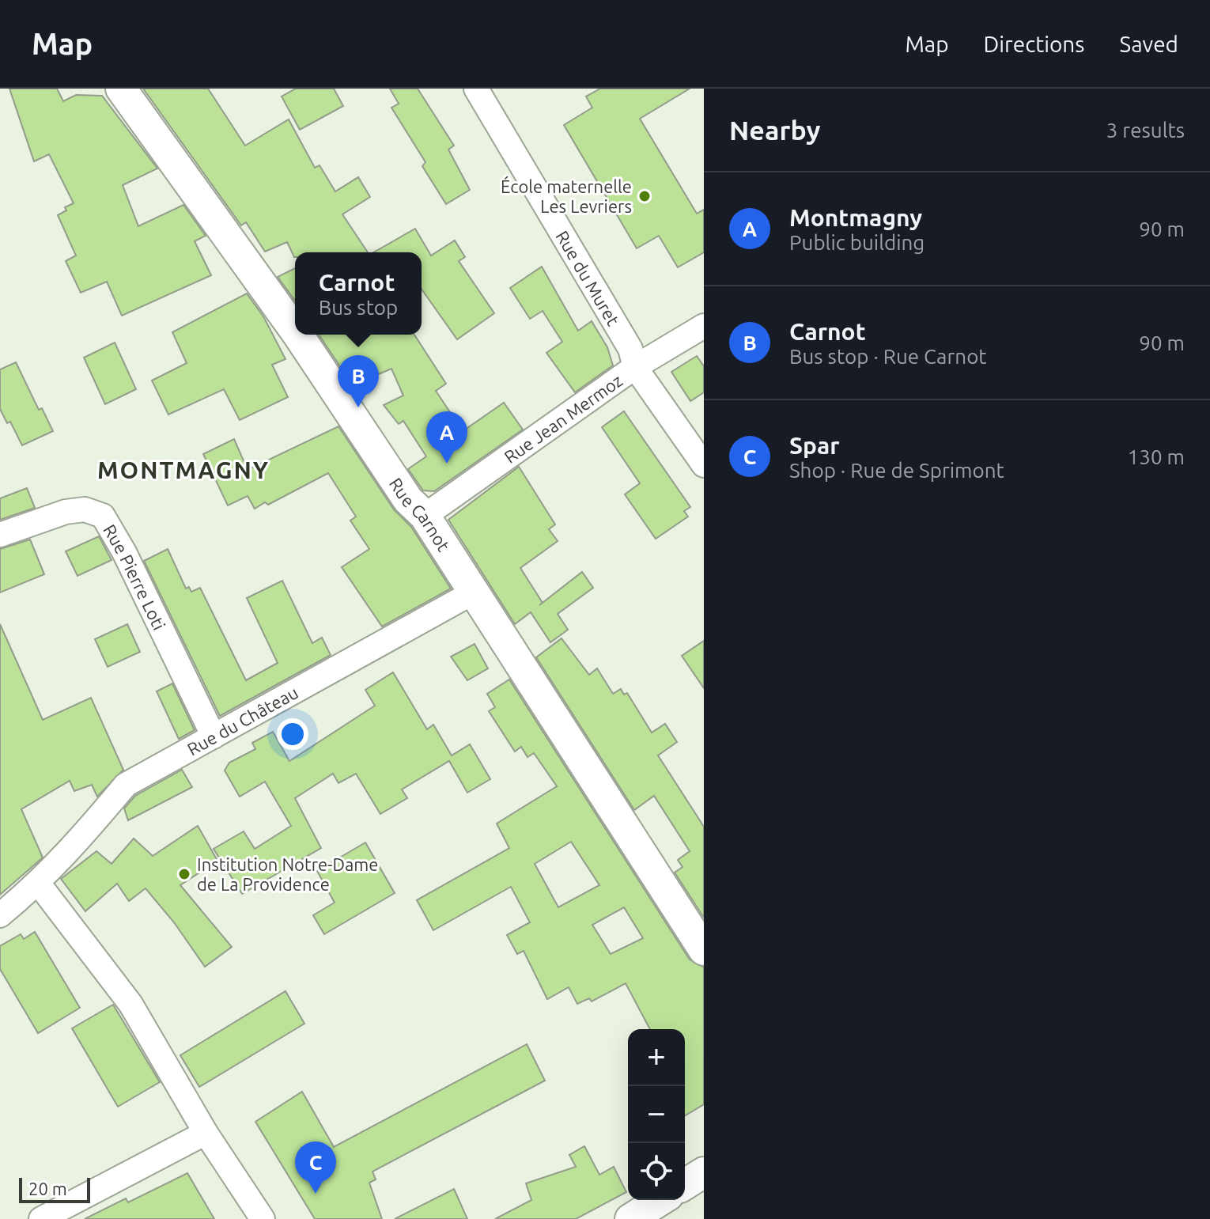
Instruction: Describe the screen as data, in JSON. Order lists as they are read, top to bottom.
{
  "streets": {
    "main road": ["Rue Carnot"],
    "street": [
      "Rue du Muret",
      "Rue Jean Mermoz",
      "Rue Pierre Loti",
      "Rue du Château"
    ]
  },
  "crossings": [
    ["Rue du Muret", "Rue Jean Mermoz"],
    ["Rue Jean Mermoz", "Rue Carnot"],
    ["Rue Carnot", "Rue du Château"],
    ["Rue Pierre Loti", "Rue du Château"]
  ],
  "districts": ["MONTMAGNY"],
  "places": ["École maternelle Les Levriers", "Institution Notre-Dame de La Providence"],
  "scale_bar": "20 m",
  "page": {
    "header": "Map",
    "nav": ["Map", "Directions", "Saved"],
    "heading": ["Nearby", "3 results"],
    "list": [
      {
        "mark": "A",
        "name": "Montmagny",
        "note": "Public building",
        "value": "90 m"
      },
      {
        "mark": "B",
        "name": "Carnot",
        "note": "Bus stop · Rue Carnot",
        "value": "90 m"
      },
      {
        "mark": "C",
        "name": "Spar",
        "note": "Shop · Rue de Sprimont",
        "value": "130 m"
      }
    ],
    "popup": ["Carnot", "Bus stop"],
    "pins": ["B", "A", "C"],
    "map_buttons": ["+", "−"],
    "scale": "20 m"
  }
}
